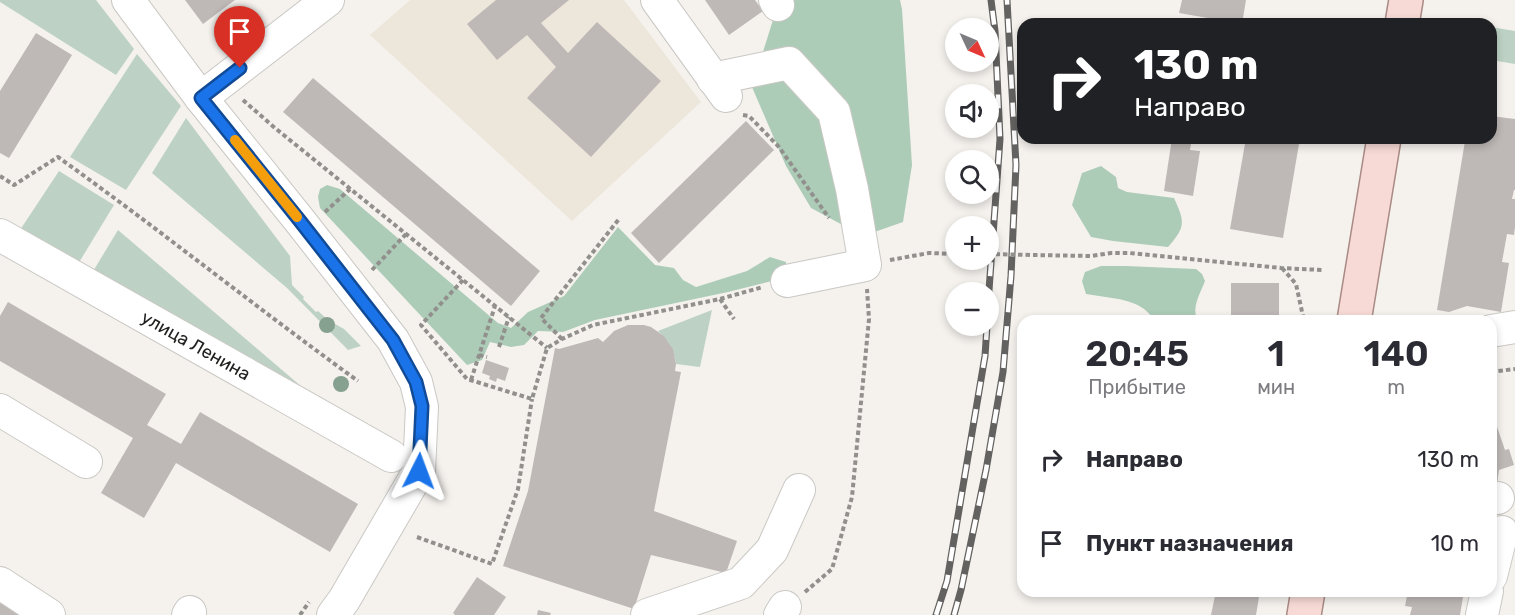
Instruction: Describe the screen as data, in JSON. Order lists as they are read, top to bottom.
{
  "streets": {
    "street": ["улица Ленина"]
  },
  "north": "bottom right",
  "page": {
    "map_buttons": ["+", "−"],
    "turn": ["130 m", "Направо"],
    "eta": [
      "20:45",
      "Прибытие",
      "1",
      "мин",
      "140",
      "m"
    ],
    "list": [
      {
        "name": "Направо",
        "value": "130 m"
      },
      {
        "name": "Пункт назначения",
        "value": "10 m"
      }
    ]
  }
}
